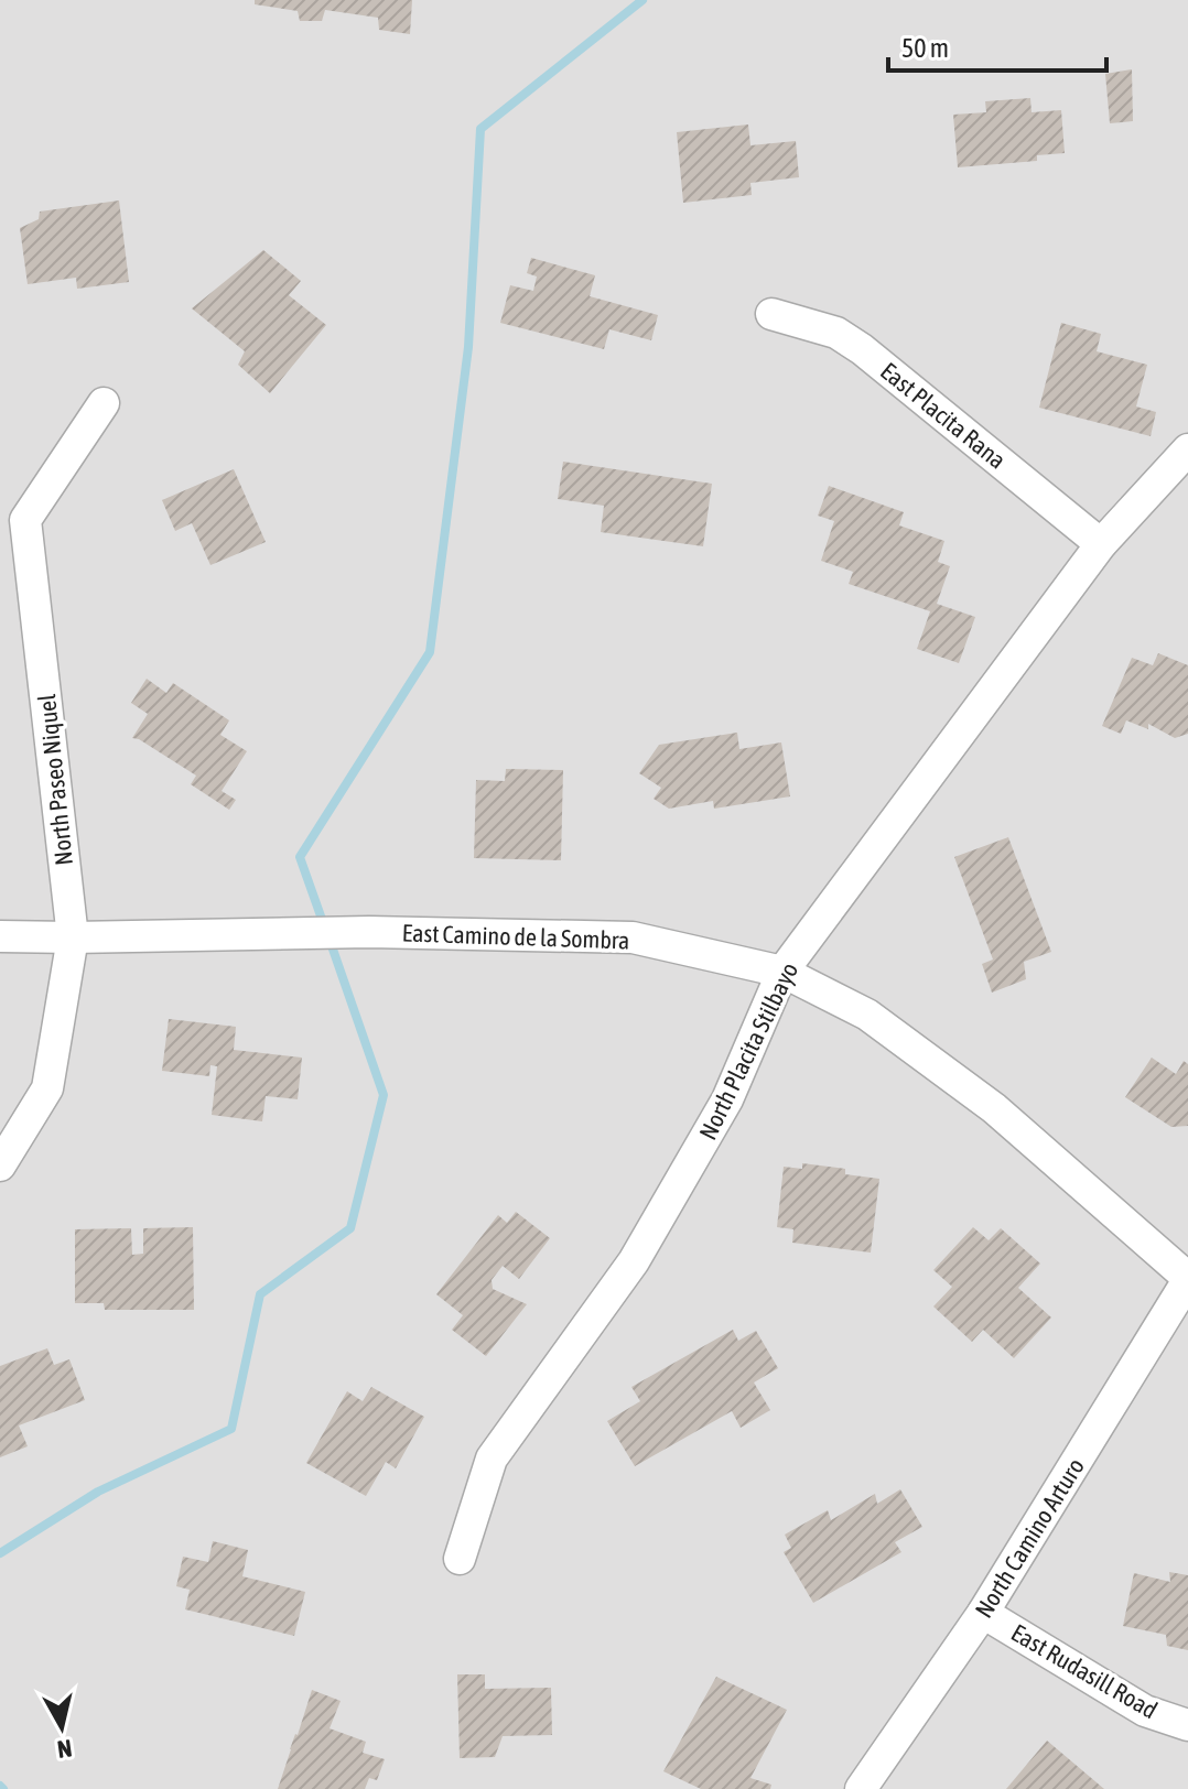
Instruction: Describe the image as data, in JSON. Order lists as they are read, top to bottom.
{
  "streets": {
    "street": [
      "East Placita Rana",
      "North Paseo Niquel",
      "East Camino de la Sombra",
      "North Placita Stilbayo",
      "North Camino Arturo",
      "East Rudasill Road"
    ]
  },
  "crossings": [
    ["East Placita Rana", "North Placita Stilbayo"],
    ["North Paseo Niquel", "East Camino de la Sombra"],
    ["East Camino de la Sombra", "North Placita Stilbayo"],
    ["East Camino de la Sombra", "North Camino Arturo"],
    ["North Camino Arturo", "East Rudasill Road"]
  ],
  "scale_bar": "50 m",
  "north": "bottom"
}
